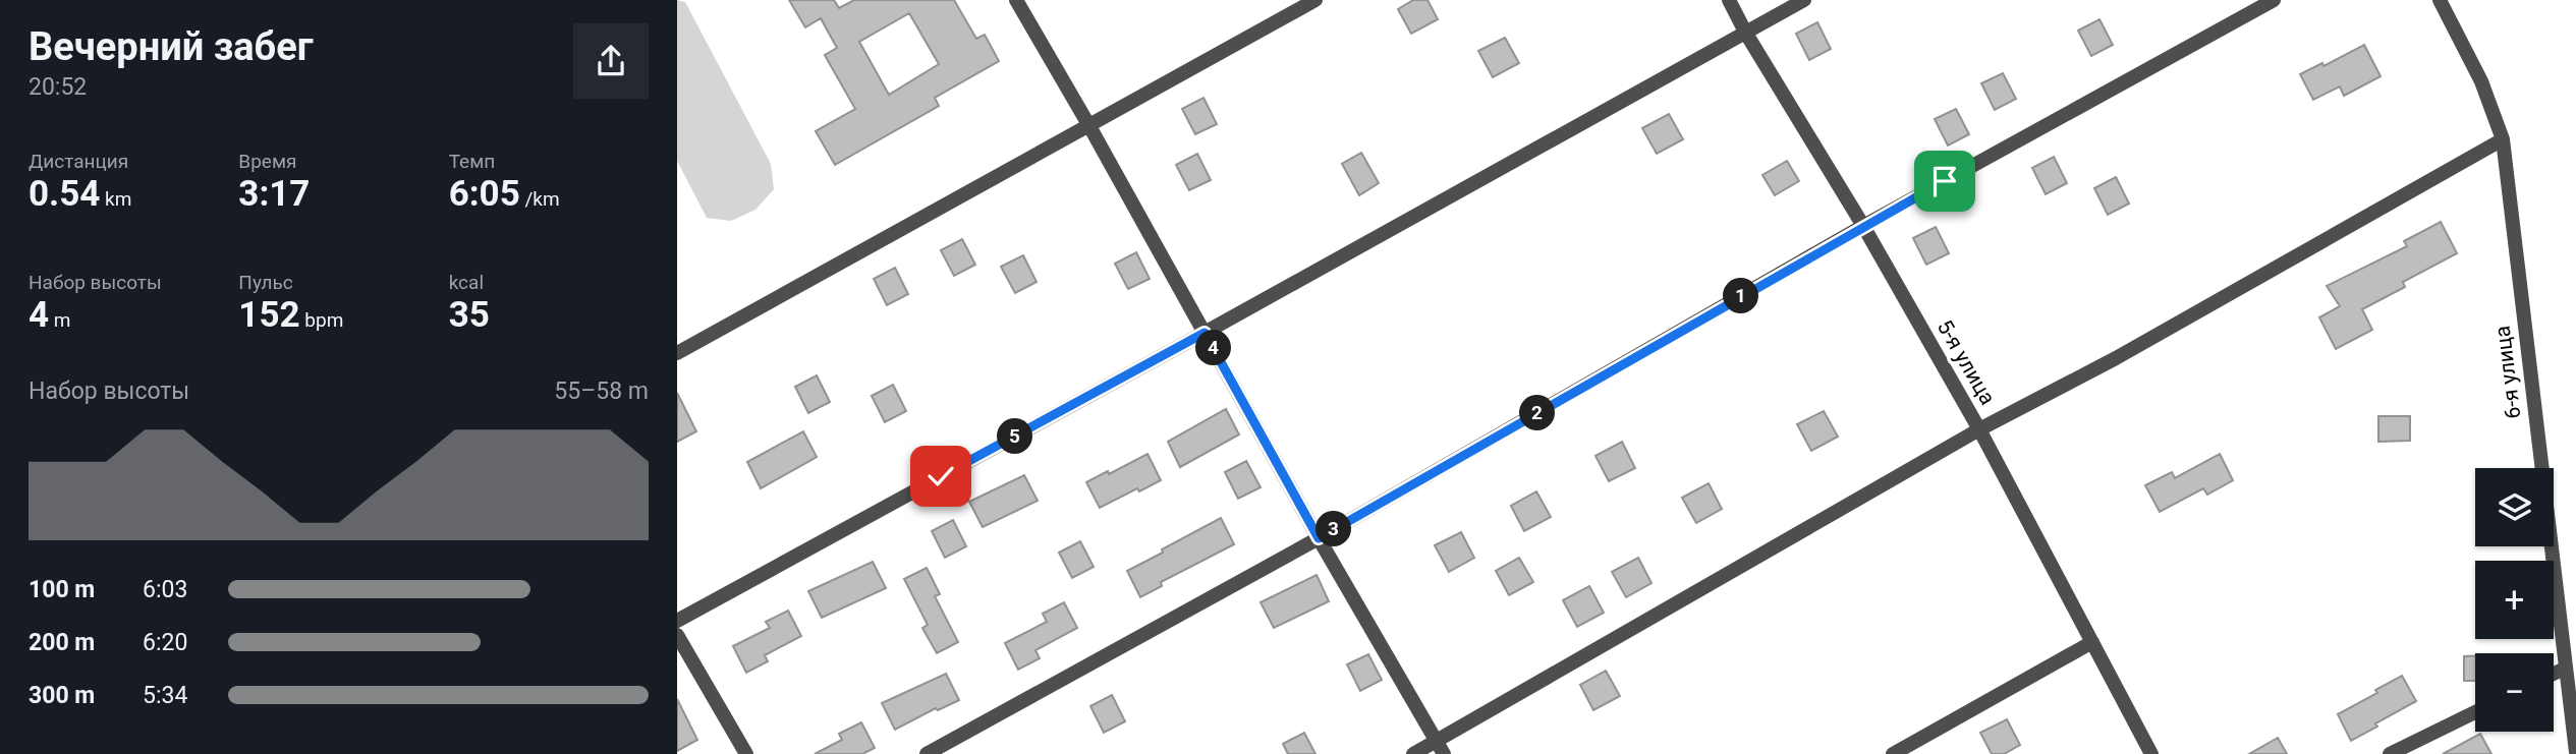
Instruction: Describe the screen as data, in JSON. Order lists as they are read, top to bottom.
{
  "streets": {
    "street": ["5-я улица", "6-я улица"]
  },
  "page": {
    "heading": ["Вечерний забег", "20:52"],
    "stats": [
      ["Дистанция", "0.54 km"],
      ["Время", "3:17"],
      ["Темп", "6:05 /km"],
      ["Набор высоты", "4 m"],
      ["Пульс", "152 bpm"],
      ["kcal", "35"]
    ],
    "pins": [
      "1",
      "4",
      "2",
      "5",
      "3"
    ],
    "chart": ["Набор высоты", "55–58 m"],
    "map_buttons": ["+", "−"],
    "list": [
      {
        "name": "100 m",
        "note": "6:03"
      },
      {
        "name": "200 m",
        "note": "6:20"
      },
      {
        "name": "300 m",
        "note": "5:34"
      }
    ]
  }
}
